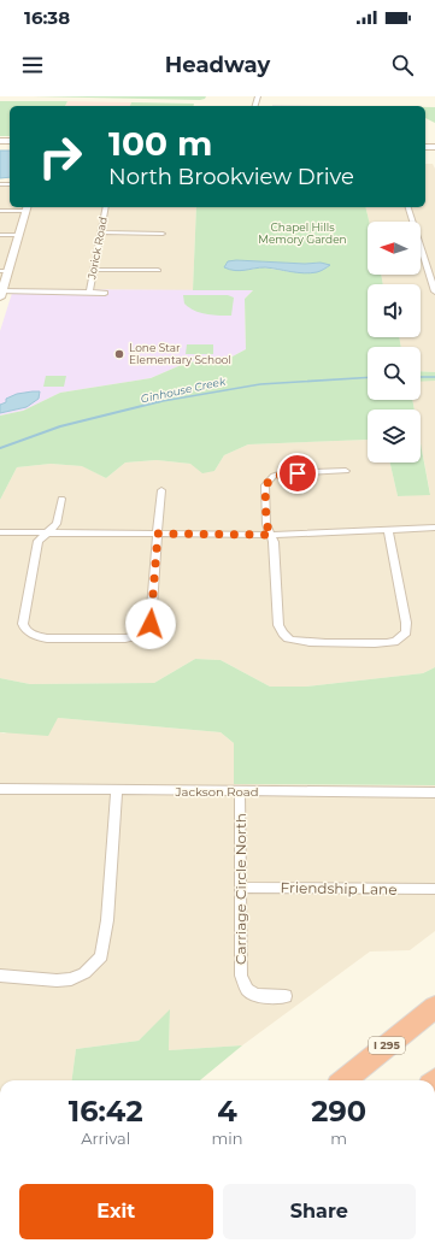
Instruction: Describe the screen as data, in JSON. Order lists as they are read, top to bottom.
{
  "streets": {
    "highway": ["I 295"],
    "street": [
      "Jorick Road",
      "Jackson Road",
      "Carriage Circle North",
      "Friendship Lane"
    ]
  },
  "crossings": [
    ["Jackson Road", "Carriage Circle North"],
    ["Carriage Circle North", "Friendship Lane"]
  ],
  "water": ["Ginhouse Creek"],
  "parks": ["Chapel Hills Memory Garden"],
  "places": ["Lone Star Elementary School"],
  "north": "left",
  "page": {
    "status": "16:38",
    "header": "Headway",
    "turn": ["100 m", "North Brookview Drive"],
    "eta": [
      "16:42",
      "Arrival",
      "4",
      "min",
      "290",
      "m"
    ],
    "buttons": ["Exit", "Share"]
  }
}
